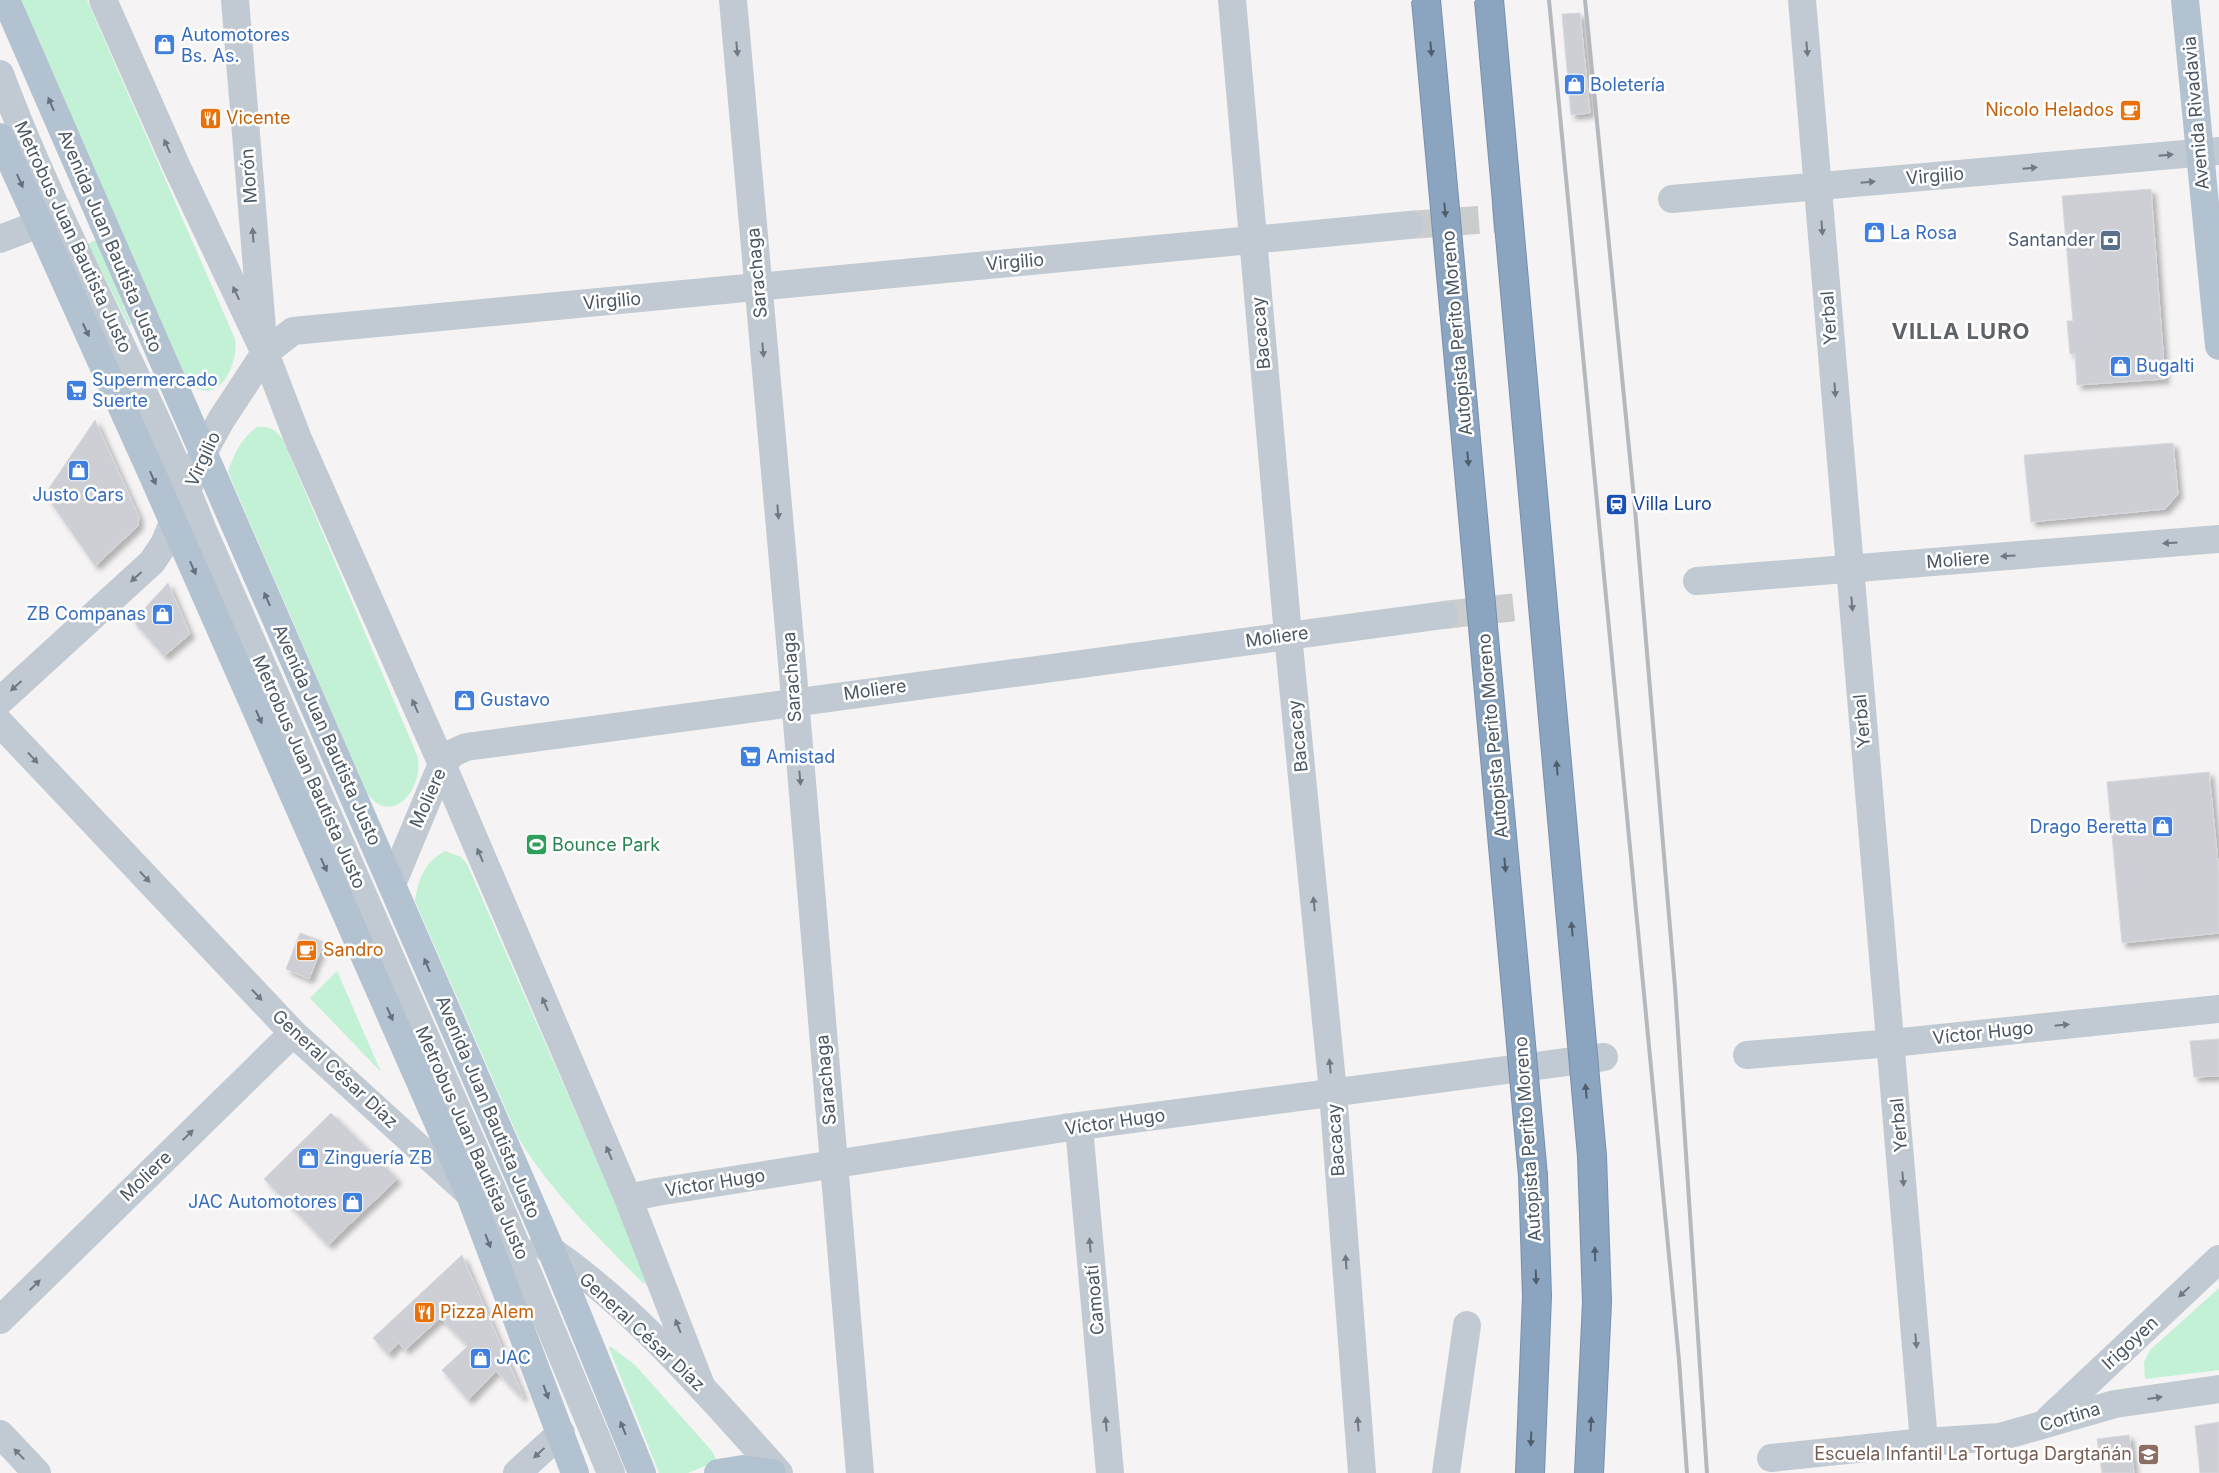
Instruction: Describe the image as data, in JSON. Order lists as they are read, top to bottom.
{
  "streets": {
    "highway": ["Autopista Perito Moreno"],
    "main road": ["Avenida Rivadavia", "Avenida Juan Bautista Justo"],
    "street": [
      "Morón",
      "Virgilio",
      "Metrobus Juan Bautista Justo",
      "Sarachaga",
      "Yerbal",
      "Bacacay",
      "Moliere",
      "Víctor Hugo",
      "General César Díaz",
      "Camoatí",
      "Irigoyen",
      "Cortina"
    ]
  },
  "crossings": [
    ["Avenida Rivadavia", "Virgilio"],
    ["Morón", "Virgilio"],
    ["Virgilio", "Metrobus Juan Bautista Justo"],
    ["Virgilio", "Avenida Juan Bautista Justo"],
    ["Virgilio", "Sarachaga"],
    ["Virgilio", "Yerbal"],
    ["Virgilio", "Bacacay"],
    ["Metrobus Juan Bautista Justo", "General César Díaz"],
    ["Avenida Juan Bautista Justo", "Moliere"],
    ["Avenida Juan Bautista Justo", "General César Díaz"],
    ["Sarachaga", "Moliere"],
    ["Sarachaga", "Víctor Hugo"],
    ["Yerbal", "Moliere"],
    ["Yerbal", "Víctor Hugo"],
    ["Yerbal", "Cortina"],
    ["Bacacay", "Moliere"],
    ["Bacacay", "Víctor Hugo"],
    ["Moliere", "General César Díaz"],
    ["Víctor Hugo", "Camoatí"],
    ["Irigoyen", "Cortina"]
  ],
  "one_way": [
    "Sarachaga",
    "Yerbal",
    "Bacacay",
    "General César Díaz",
    "Camoatí",
    "Irigoyen"
  ],
  "districts": ["VILLA LURO"],
  "places": {
    "shop": [
      "Automotores Bs. As.",
      "Boletería",
      "La Rosa",
      "Bugalti",
      "Justo Cars",
      "ZB Companas",
      "Gustavo",
      "Drago Beretta",
      "Zinguería ZB",
      "JAC Automotores",
      "JAC"
    ],
    "cafe": ["Nicolo Helados", "Sandro"],
    "restaurant": ["Vicente", "Pizza Alem"],
    "bank": ["Santander"],
    "supermarket": ["Supermercado Suerte", "Amistad"],
    "station": ["Villa Luro"],
    "sports": ["Bounce Park"],
    "school or university": ["Escuela Infantil La Tortuga Dargtañán"]
  }
}
